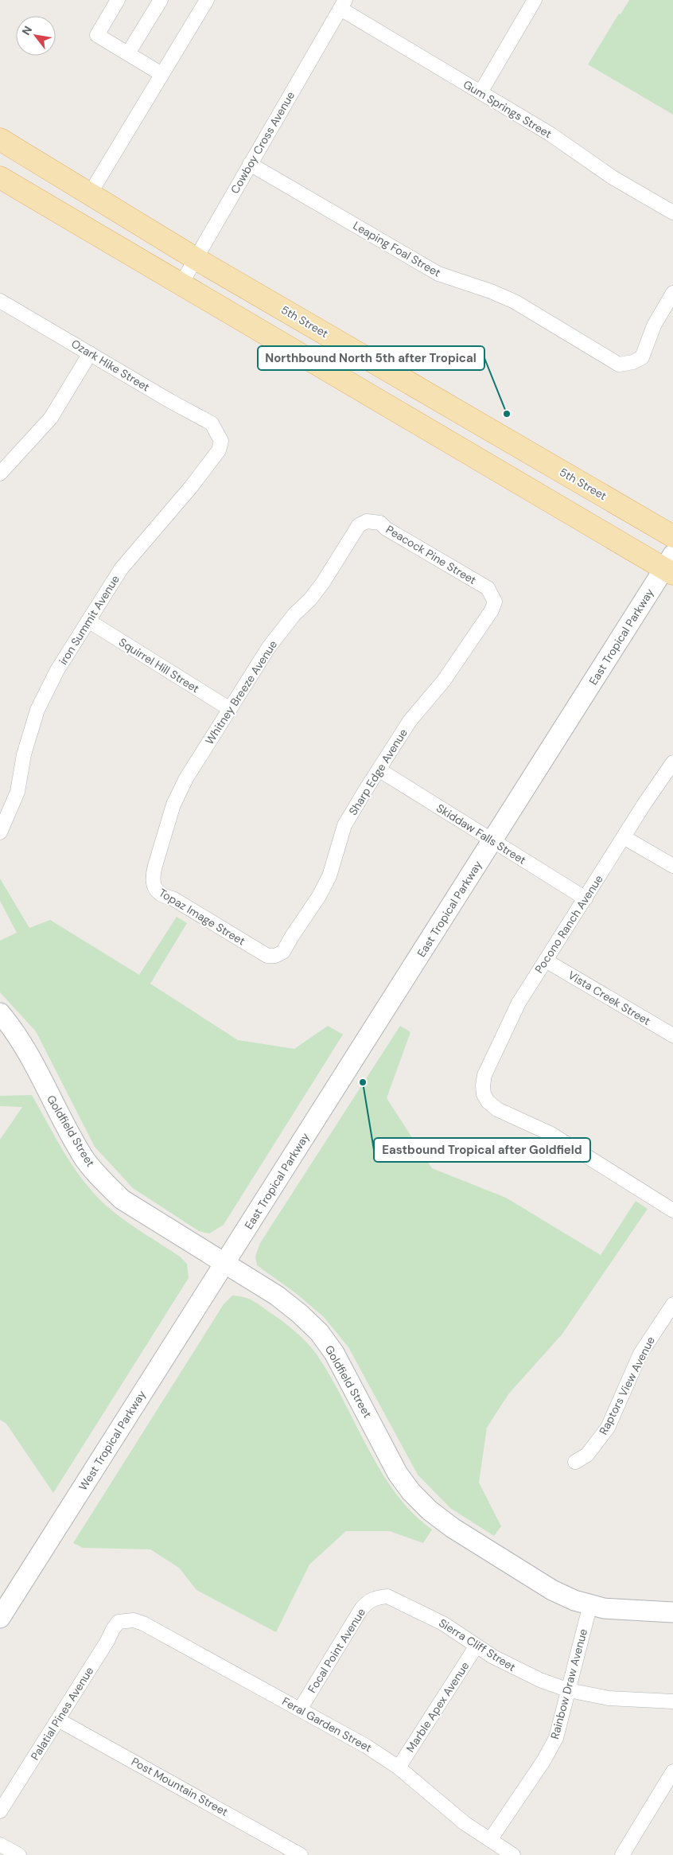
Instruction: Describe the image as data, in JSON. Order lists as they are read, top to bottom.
{
  "streets": {
    "main road": [
      "5th Street",
      "East Tropical Parkway",
      "Goldfield Street",
      "West Tropical Parkway"
    ],
    "street": [
      "Gum Springs Street",
      "Cowboy Cross Avenue",
      "Leaping Foal Street",
      "Ozark Hike Street",
      "Peacock Pine Street",
      "iron Summit Avenue",
      "Squirrel Hill Street",
      "Whitney Breeze Avenue",
      "Sharp Edge Avenue",
      "Skiddaw Falls Street",
      "Topaz Image Street",
      "Pocono Ranch Avenue",
      "Vista Creek Street",
      "Raptors View Avenue",
      "Sierra Cliff Street",
      "Focal Point Avenue",
      "Rainbow Draw Avenue",
      "Marble Apex Avenue",
      "Palatial Pines Avenue",
      "Feral Garden Street",
      "Post Mountain Street"
    ]
  },
  "crossings": [
    ["Gum Springs Street", "Cowboy Cross Avenue"],
    ["Cowboy Cross Avenue", "Leaping Foal Street"],
    ["Cowboy Cross Avenue", "5th Street"],
    ["Ozark Hike Street", "iron Summit Avenue"],
    ["Peacock Pine Street", "Whitney Breeze Avenue"],
    ["Peacock Pine Street", "Sharp Edge Avenue"],
    ["iron Summit Avenue", "Squirrel Hill Street"],
    ["East Tropical Parkway", "Skiddaw Falls Street"],
    ["East Tropical Parkway", "Goldfield Street"],
    ["East Tropical Parkway", "West Tropical Parkway"],
    ["Squirrel Hill Street", "Whitney Breeze Avenue"],
    ["Whitney Breeze Avenue", "Topaz Image Street"],
    ["Sharp Edge Avenue", "Skiddaw Falls Street"],
    ["Sharp Edge Avenue", "Topaz Image Street"],
    ["Skiddaw Falls Street", "Pocono Ranch Avenue"],
    ["Pocono Ranch Avenue", "Vista Creek Street"],
    ["Goldfield Street", "West Tropical Parkway"],
    ["Goldfield Street", "Rainbow Draw Avenue"],
    ["Sierra Cliff Street", "Focal Point Avenue"],
    ["Sierra Cliff Street", "Rainbow Draw Avenue"],
    ["Sierra Cliff Street", "Marble Apex Avenue"],
    ["Focal Point Avenue", "Feral Garden Street"],
    ["Rainbow Draw Avenue", "Feral Garden Street"],
    ["Marble Apex Avenue", "Feral Garden Street"],
    ["Palatial Pines Avenue", "Feral Garden Street"],
    ["Palatial Pines Avenue", "Post Mountain Street"]
  ],
  "places": ["Northbound North 5th after Tropical", "Eastbound Tropical after Goldfield"],
  "north": "top left"
}
